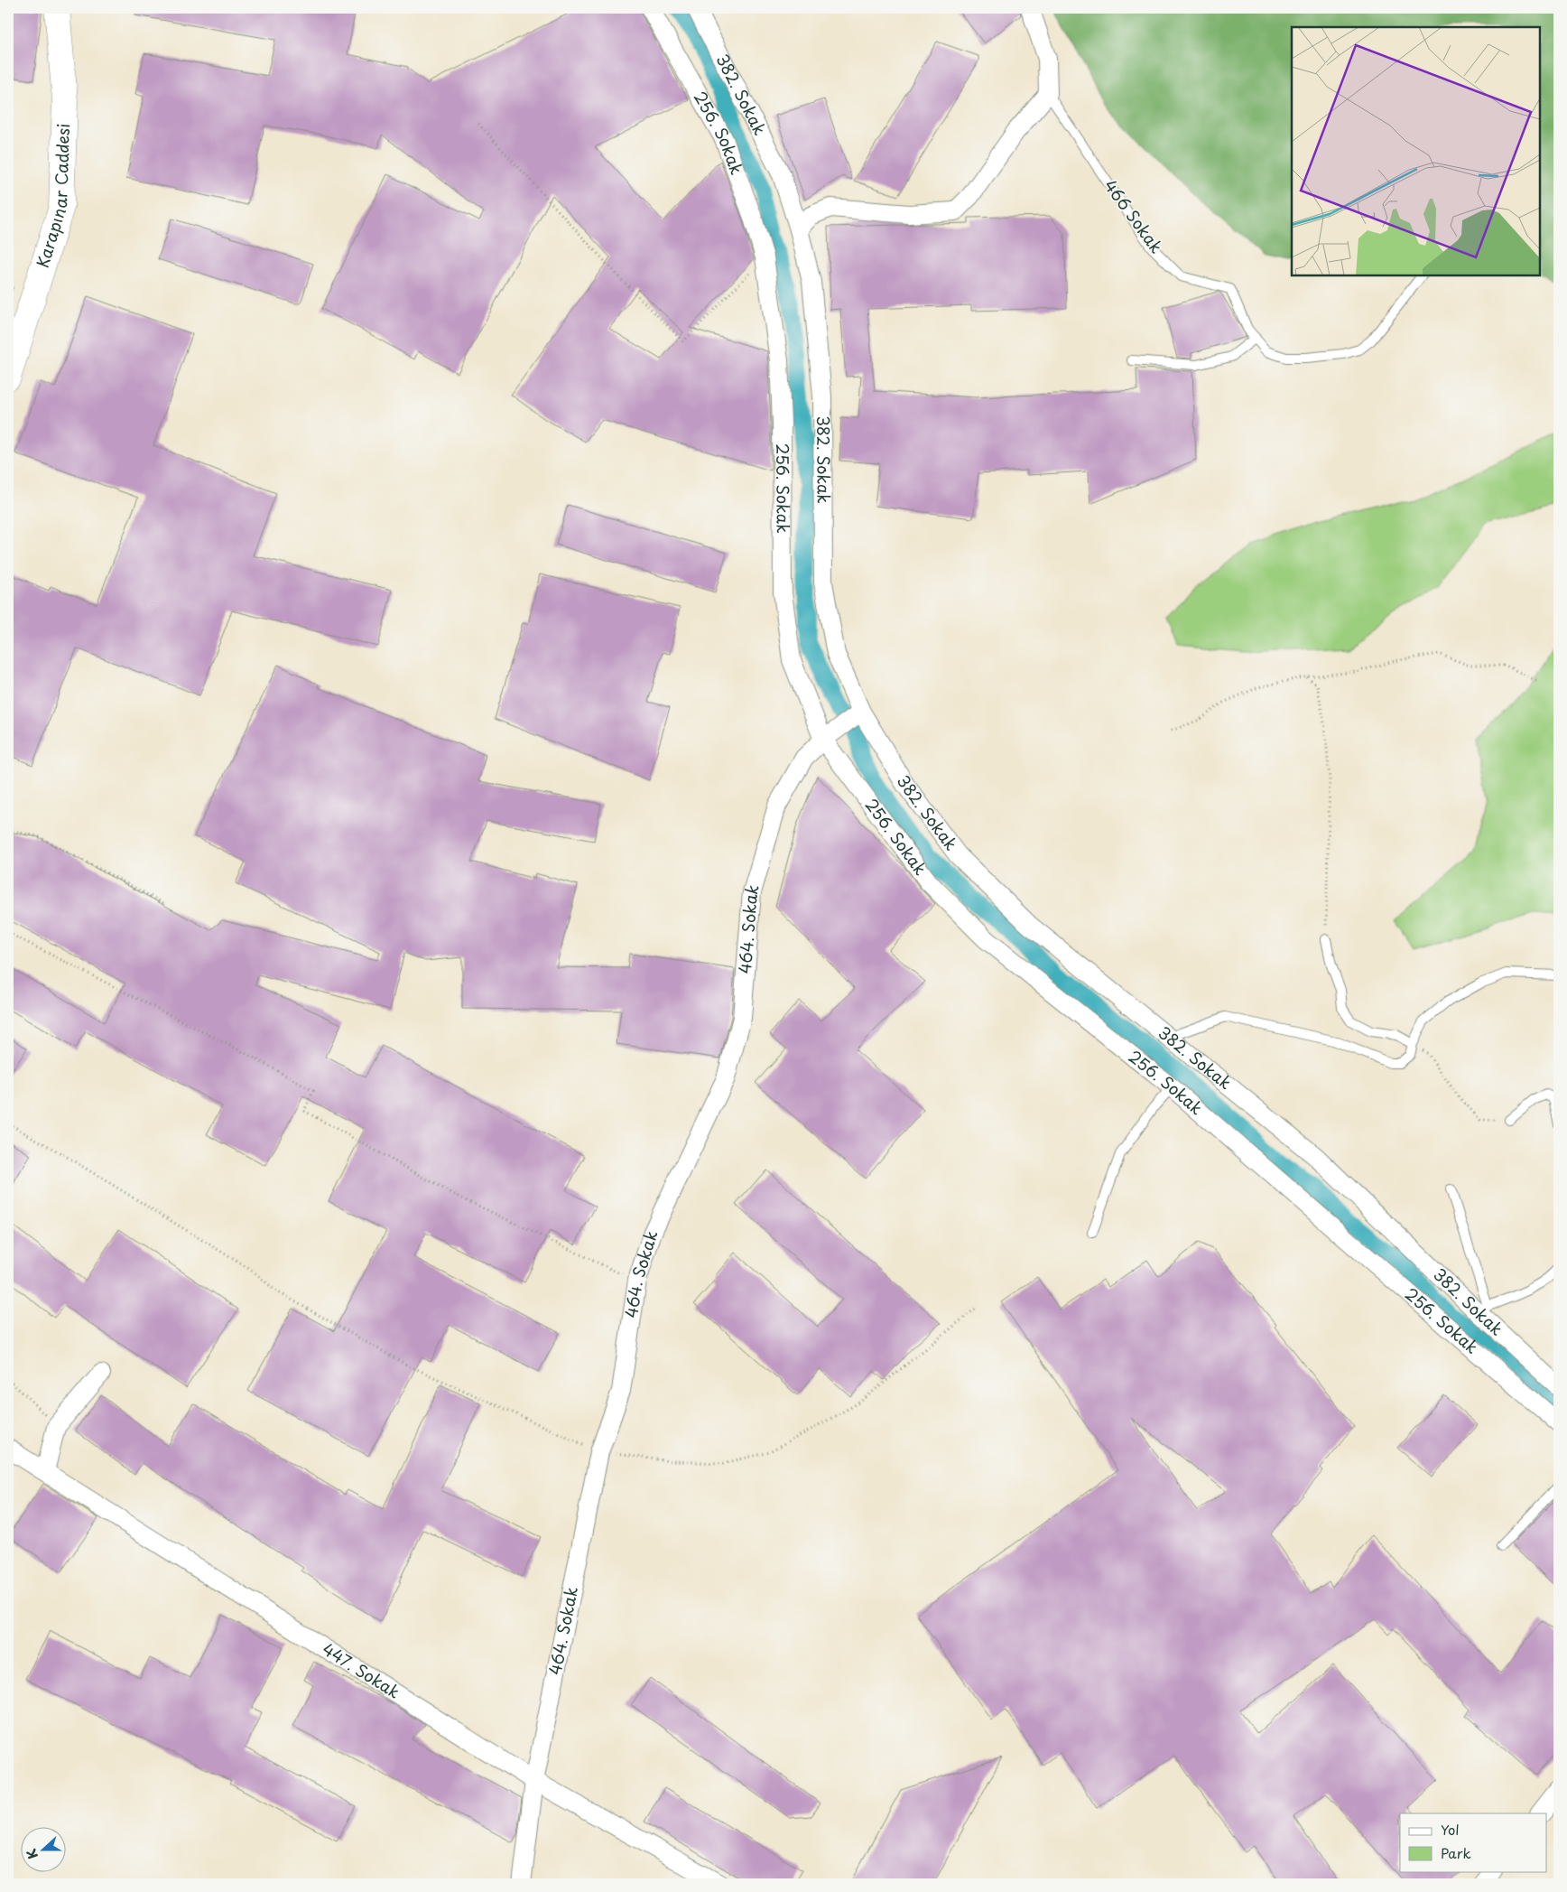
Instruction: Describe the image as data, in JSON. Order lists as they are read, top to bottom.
{
  "streets": {
    "street": [
      "382. Sokak",
      "256. Sokak",
      "Karapınar Caddesi",
      "464. Sokak",
      "447. Sokak"
    ],
    "lane": ["466 Sokak"]
  },
  "crossings": [
    ["382. Sokak", "464. Sokak"],
    ["256. Sokak", "464. Sokak"],
    ["464. Sokak", "447. Sokak"]
  ],
  "legend": ["Yol", "Park"],
  "north": "left"
}
